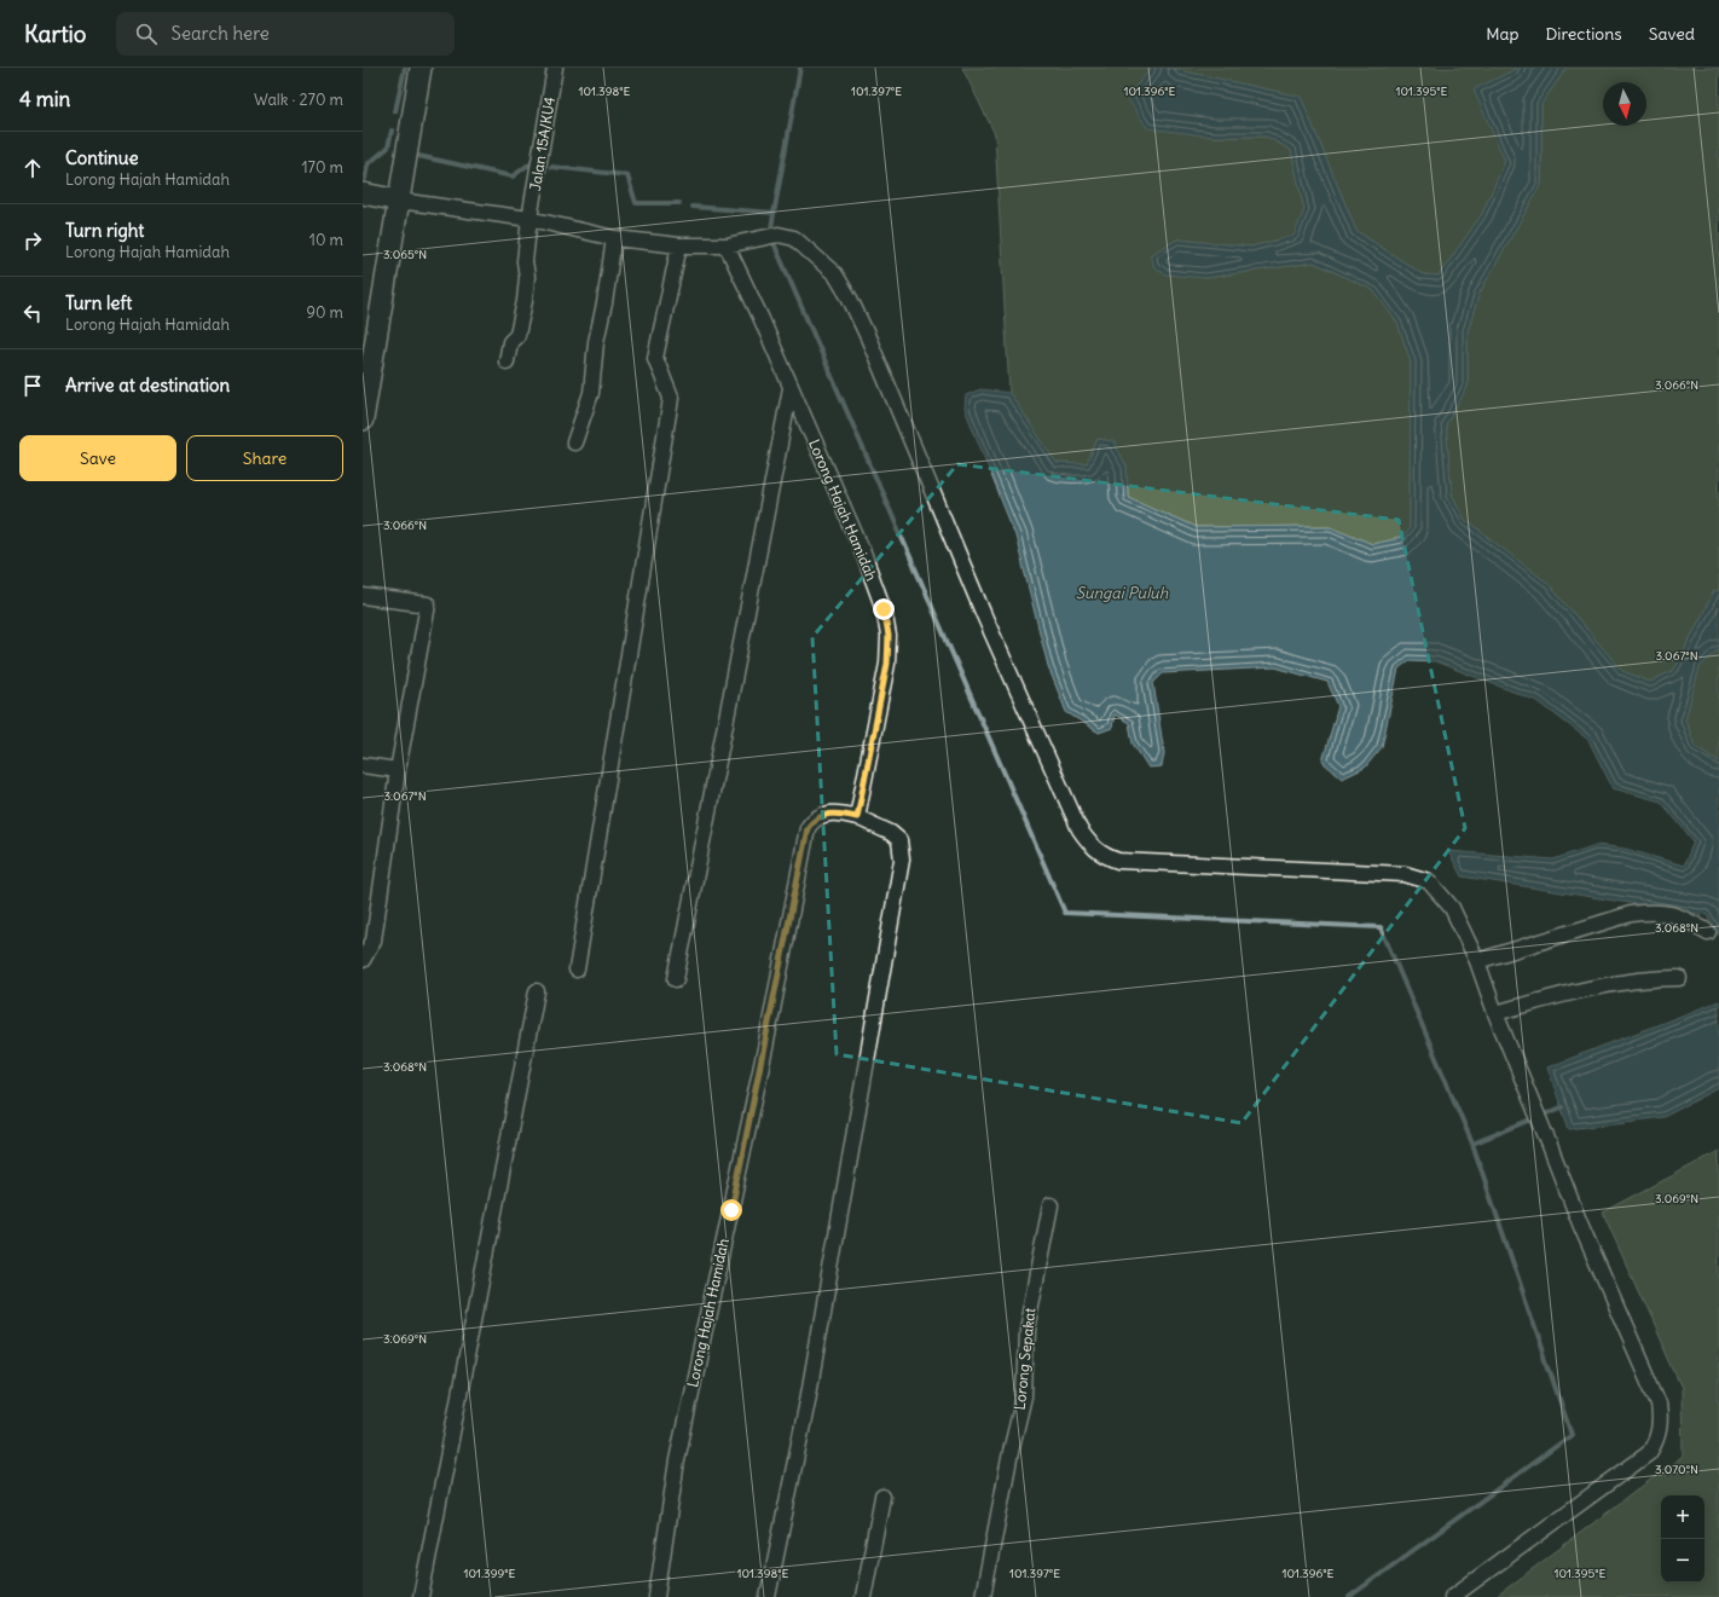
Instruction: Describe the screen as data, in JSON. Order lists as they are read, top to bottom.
{
  "streets": {
    "street": ["Jalan 15A/KU4", "Lorong Hajah Hamidah", "Lorong Sepakat"]
  },
  "water": ["Sungai Puluh"],
  "north": "bottom",
  "page": {
    "header": "Kartio",
    "search": "Search here",
    "nav": ["Map", "Directions", "Saved"],
    "heading": ["4 min", "Walk · 270 m"],
    "list": [
      ["Continue", "Lorong Hajah Hamidah", "170 m"],
      ["Turn right", "Lorong Hajah Hamidah", "10 m"],
      ["Turn left", "Lorong Hajah Hamidah", "90 m"],
      "Arrive at destination"
    ],
    "buttons": ["Save", "Share"],
    "map_buttons": ["+", "−"]
  },
  "coordinates": [
    "101.398°E",
    "101.397°E",
    "101.396°E",
    "101.395°E",
    "3.065°N",
    "3.066°N",
    "3.067°N",
    "3.068°N",
    "3.069°N",
    "3.070°N",
    "101.399°E"
  ]
}
